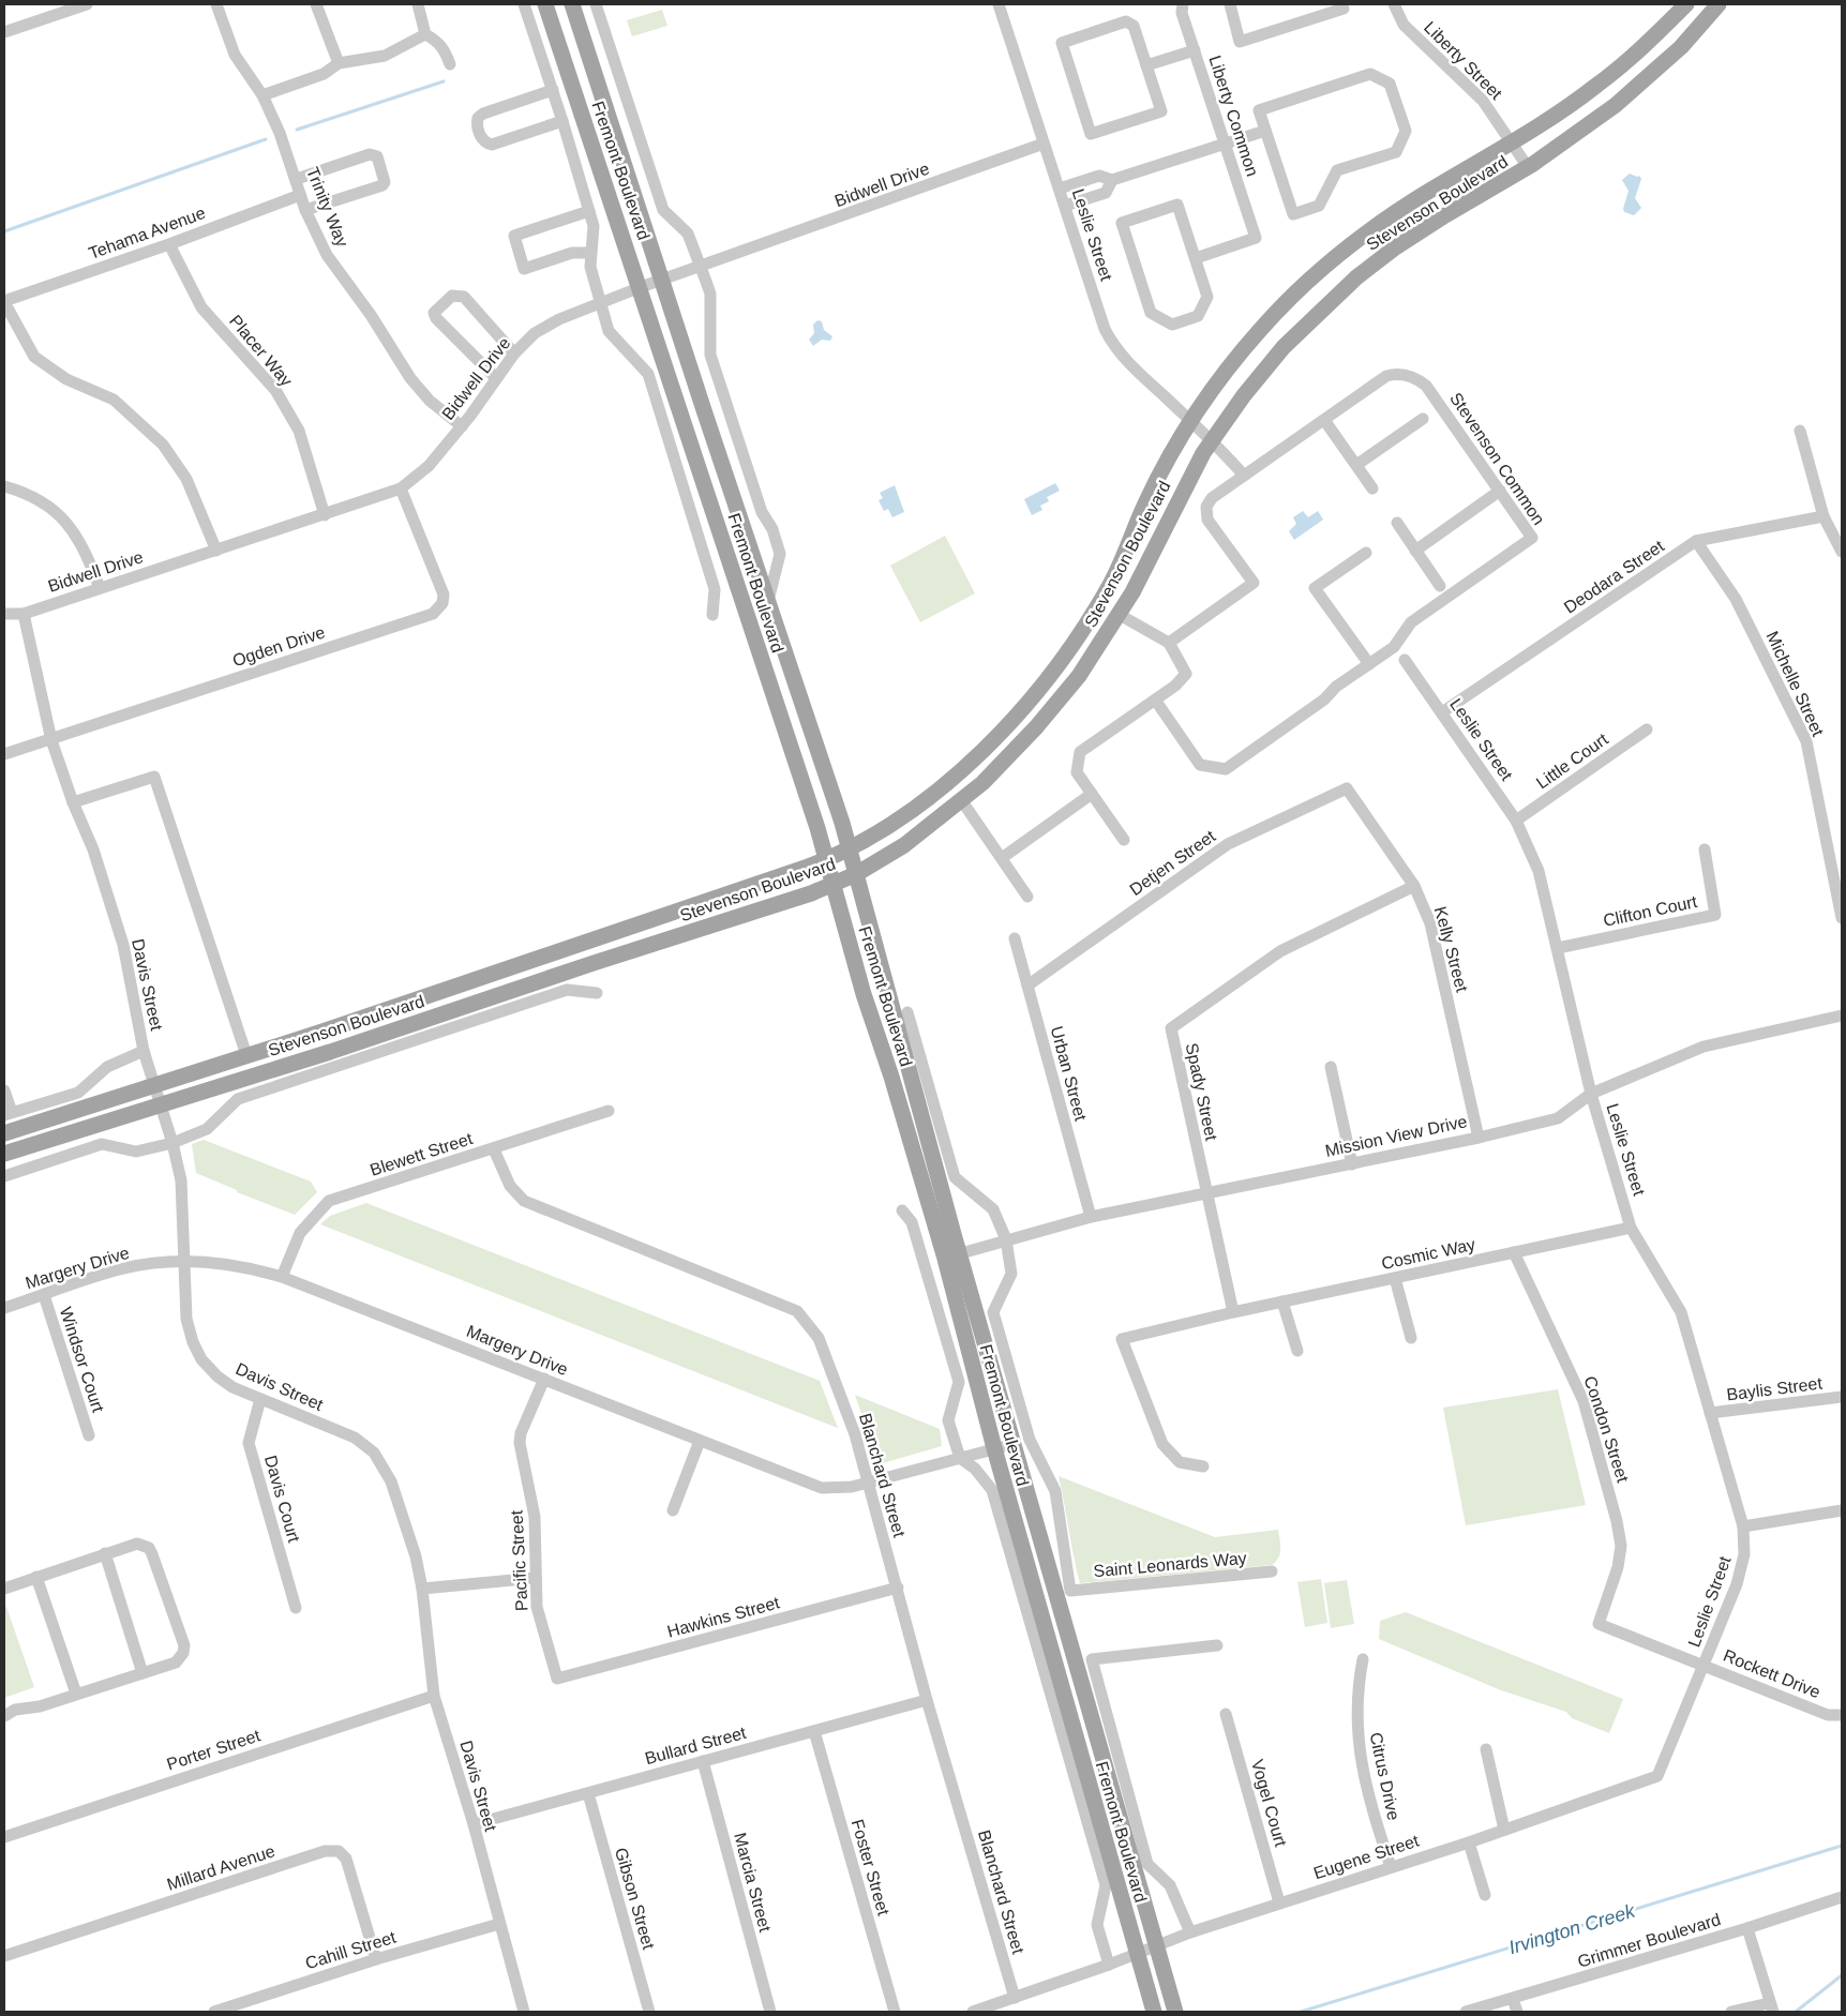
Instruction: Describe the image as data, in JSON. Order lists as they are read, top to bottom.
{
  "streets": {
    "main road": ["Fremont Boulevard", "Stevenson Boulevard", "Mission View Drive"],
    "street": [
      "Liberty Street",
      "Liberty Common",
      "Bidwell Drive",
      "Trinity Way",
      "Tehama Avenue",
      "Leslie Street",
      "Placer Way",
      "Stevenson Common",
      "Deodara Street",
      "Ogden Drive",
      "Michelle Street",
      "Little Court",
      "Detjen Street",
      "Clifton Court",
      "Kelly Street",
      "Davis Street",
      "Urban Street",
      "Spady Street",
      "Blewett Street",
      "Cosmic Way",
      "Margery Drive",
      "Windsor Court",
      "Baylis Street",
      "Condon Street",
      "Blanchard Street",
      "Davis Court",
      "Pacific Street",
      "Saint Leonards Way",
      "Hawkins Street",
      "Rockett Drive",
      "Bullard Street",
      "Porter Street",
      "Citrus Drive",
      "Vogel Court",
      "Eugene Street",
      "Millard Avenue",
      "Foster Street",
      "Marcia Street",
      "Gibson Street",
      "Grimmer Boulevard",
      "Cahill Street"
    ]
  },
  "crossings": [
    ["Liberty Street", "Stevenson Boulevard"],
    ["Fremont Boulevard", "Bidwell Drive"],
    ["Fremont Boulevard", "Stevenson Boulevard"],
    ["Fremont Boulevard", "Mission View Drive"],
    ["Fremont Boulevard", "Margery Drive"],
    ["Fremont Boulevard", "Saint Leonards Way"],
    ["Fremont Boulevard", "Eugene Street"],
    ["Bidwell Drive", "Trinity Way"],
    ["Bidwell Drive", "Leslie Street"],
    ["Bidwell Drive", "Placer Way"],
    ["Bidwell Drive", "Ogden Drive"],
    ["Bidwell Drive", "Davis Street"],
    ["Stevenson Boulevard", "Leslie Street"],
    ["Stevenson Boulevard", "Davis Street"],
    ["Trinity Way", "Tehama Avenue"],
    ["Tehama Avenue", "Placer Way"],
    ["Leslie Street", "Deodara Street"],
    ["Leslie Street", "Little Court"],
    ["Leslie Street", "Clifton Court"],
    ["Leslie Street", "Mission View Drive"],
    ["Leslie Street", "Cosmic Way"],
    ["Leslie Street", "Baylis Street"],
    ["Leslie Street", "Rockett Drive"],
    ["Leslie Street", "Eugene Street"],
    ["Deodara Street", "Michelle Street"],
    ["Ogden Drive", "Davis Street"],
    ["Detjen Street", "Kelly Street"],
    ["Detjen Street", "Urban Street"],
    ["Kelly Street", "Spady Street"],
    ["Kelly Street", "Mission View Drive"],
    ["Davis Street", "Margery Drive"],
    ["Davis Street", "Davis Court"],
    ["Davis Street", "Bullard Street"],
    ["Davis Street", "Porter Street"],
    ["Davis Street", "Cahill Street"],
    ["Urban Street", "Mission View Drive"],
    ["Spady Street", "Mission View Drive"],
    ["Spady Street", "Cosmic Way"],
    ["Blewett Street", "Margery Drive"],
    ["Blewett Street", "Blanchard Street"],
    ["Cosmic Way", "Condon Street"],
    ["Margery Drive", "Windsor Court"],
    ["Margery Drive", "Blanchard Street"],
    ["Margery Drive", "Pacific Street"],
    ["Condon Street", "Rockett Drive"],
    ["Blanchard Street", "Hawkins Street"],
    ["Blanchard Street", "Bullard Street"],
    ["Blanchard Street", "Eugene Street"],
    ["Pacific Street", "Hawkins Street"],
    ["Rockett Drive", "Eugene Street"],
    ["Bullard Street", "Foster Street"],
    ["Bullard Street", "Marcia Street"],
    ["Bullard Street", "Gibson Street"],
    ["Citrus Drive", "Eugene Street"],
    ["Vogel Court", "Eugene Street"],
    ["Millard Avenue", "Cahill Street"]
  ],
  "water": ["Irvington Creek"]
}
